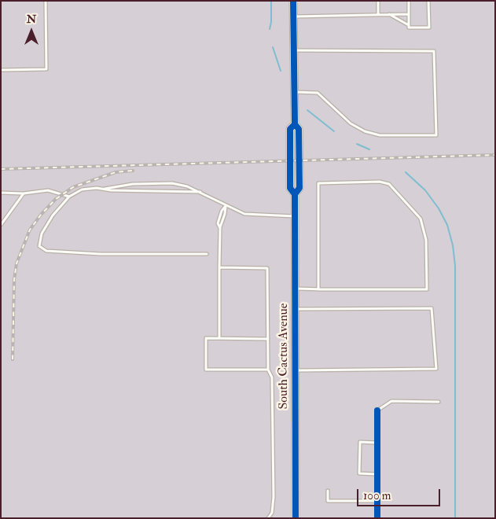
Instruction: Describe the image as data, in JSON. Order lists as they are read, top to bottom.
{
  "streets": {
    "main road": ["South Cactus Avenue"]
  },
  "scale_bar": "100 m",
  "north": "top"
}
